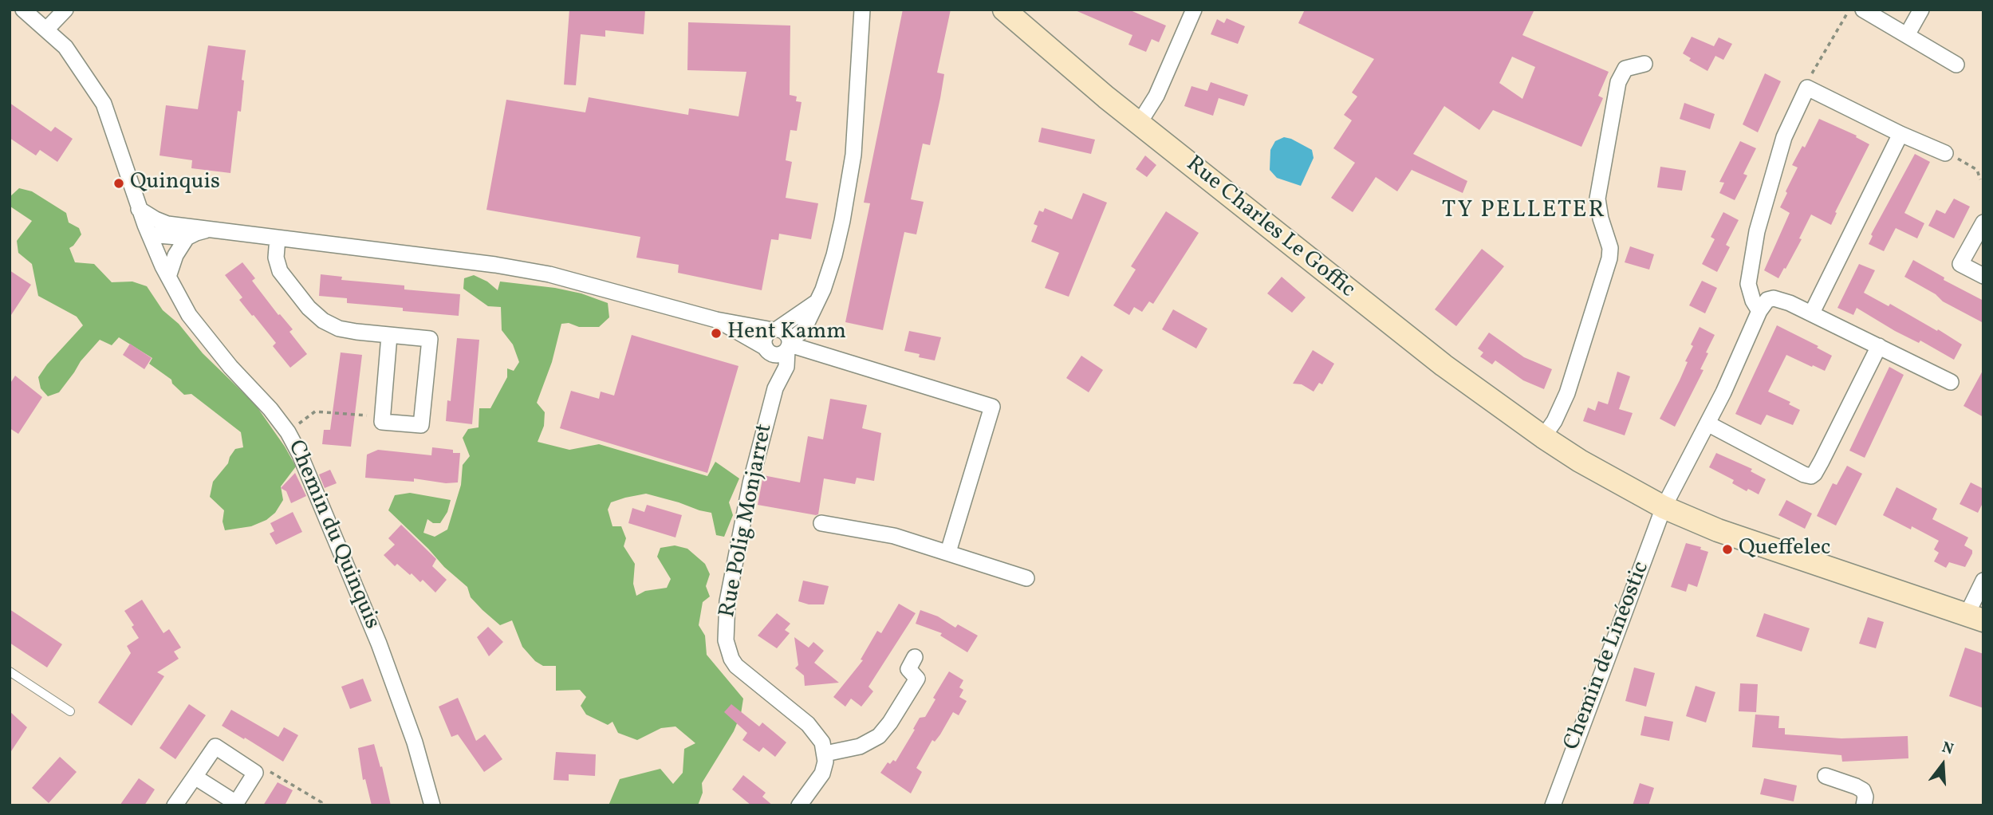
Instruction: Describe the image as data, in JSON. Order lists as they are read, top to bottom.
{
  "streets": {
    "street": [
      "Rue Charles Le Goffic",
      "Rue Polig Monjarret",
      "Chemin du Quinquis",
      "Chemin de Linéostic"
    ]
  },
  "crossings": [
    ["Rue Charles Le Goffic", "Chemin de Linéostic"]
  ],
  "districts": ["TY PELLETER"],
  "places": ["Quinquis", "Hent Kamm", "Queffelec"],
  "north": "top"
}
